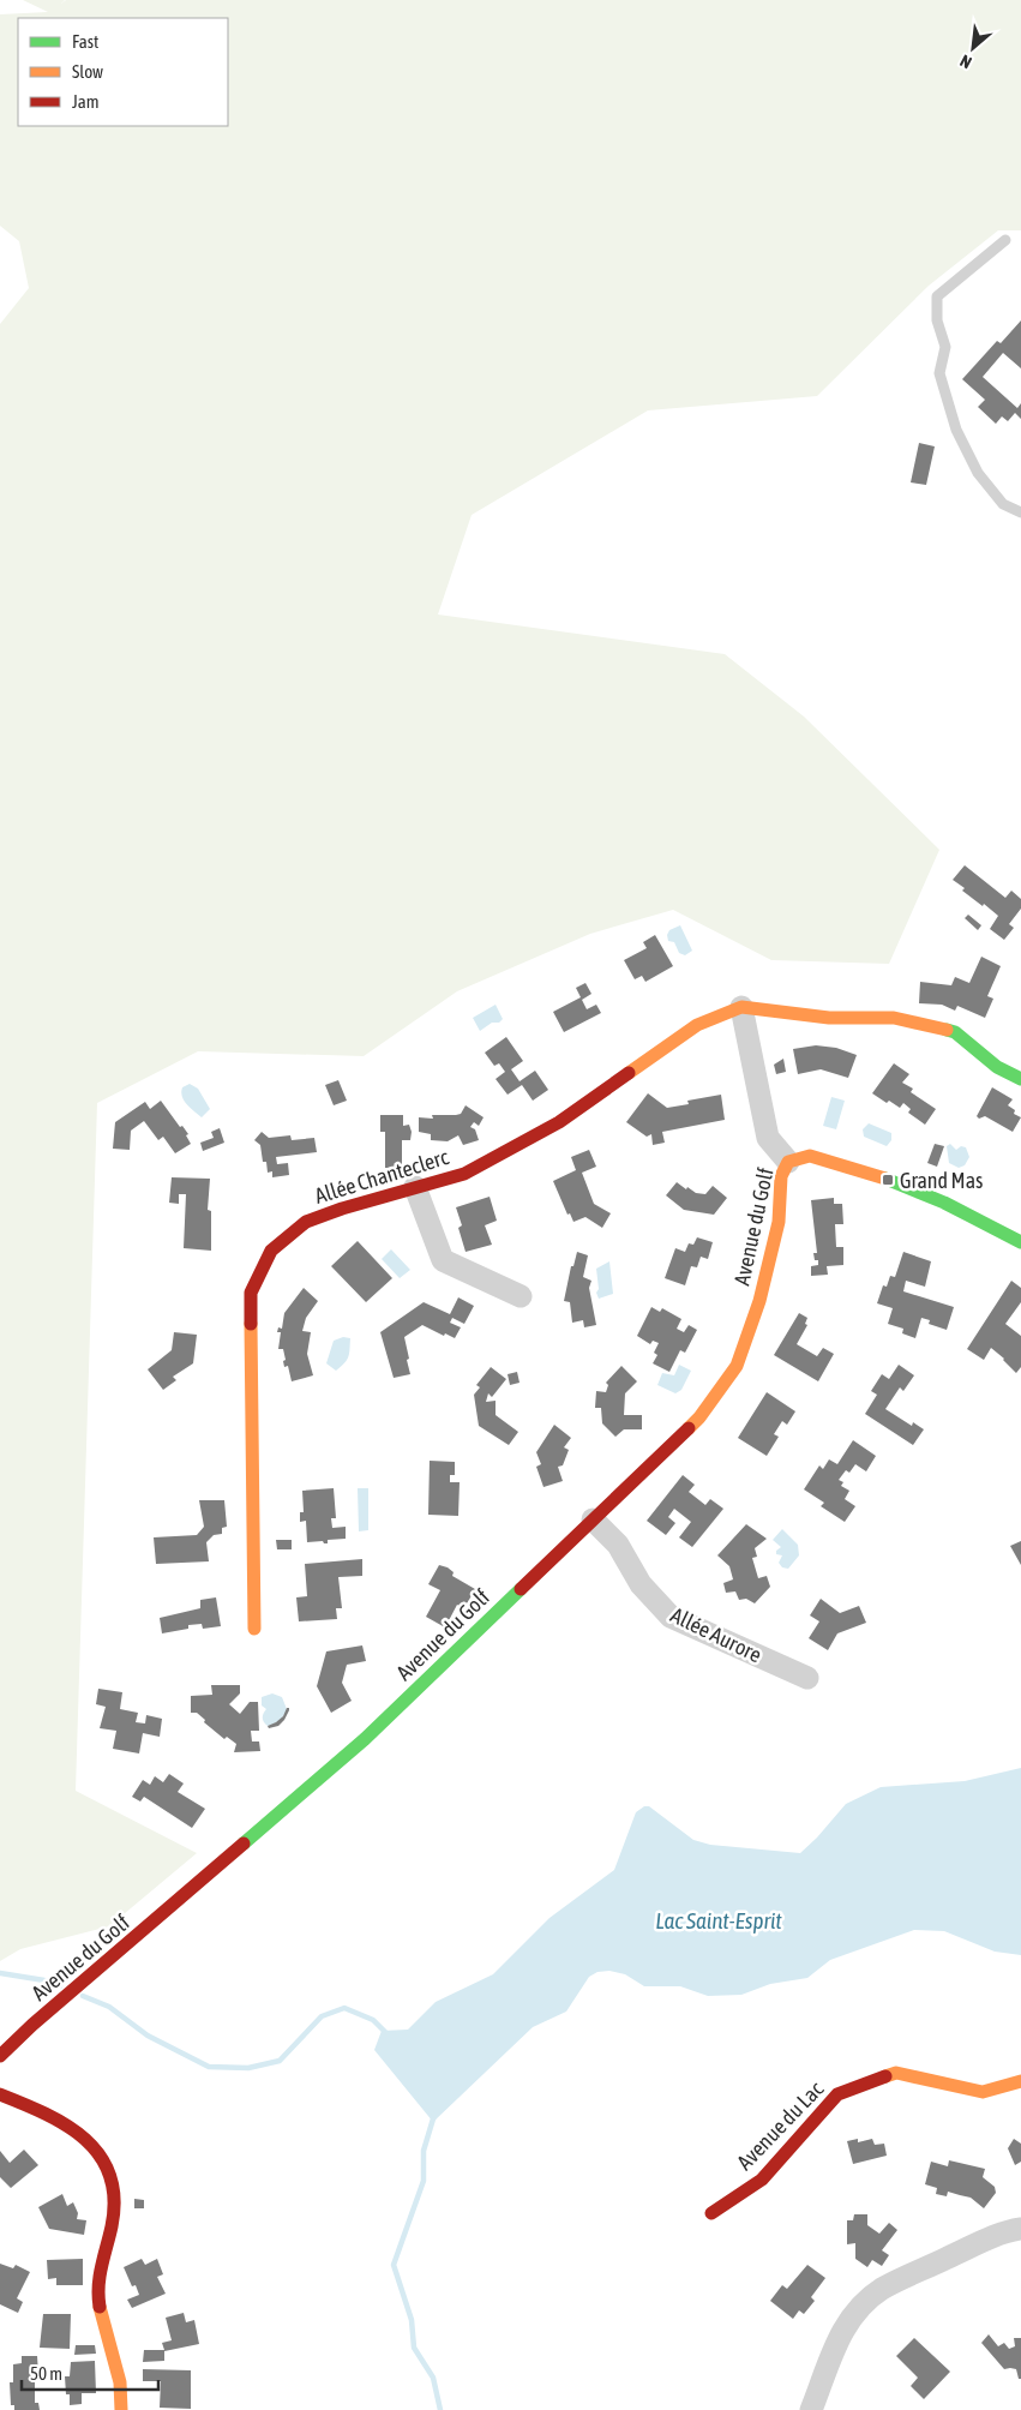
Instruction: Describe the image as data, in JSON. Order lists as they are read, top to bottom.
{
  "streets": {
    "street": [
      "Allée Chanteclerc",
      "Avenue du Golf",
      "Allée Aurore",
      "Avenue du Lac"
    ]
  },
  "crossings": [
    ["Avenue du Golf", "Allée Aurore"]
  ],
  "water": ["Lac Saint-Esprit"],
  "places": {
    "transit": ["Grand Mas"]
  },
  "legend": ["Fast", "Slow", "Jam"],
  "scale_bar": "50 m",
  "north": "bottom left"
}
